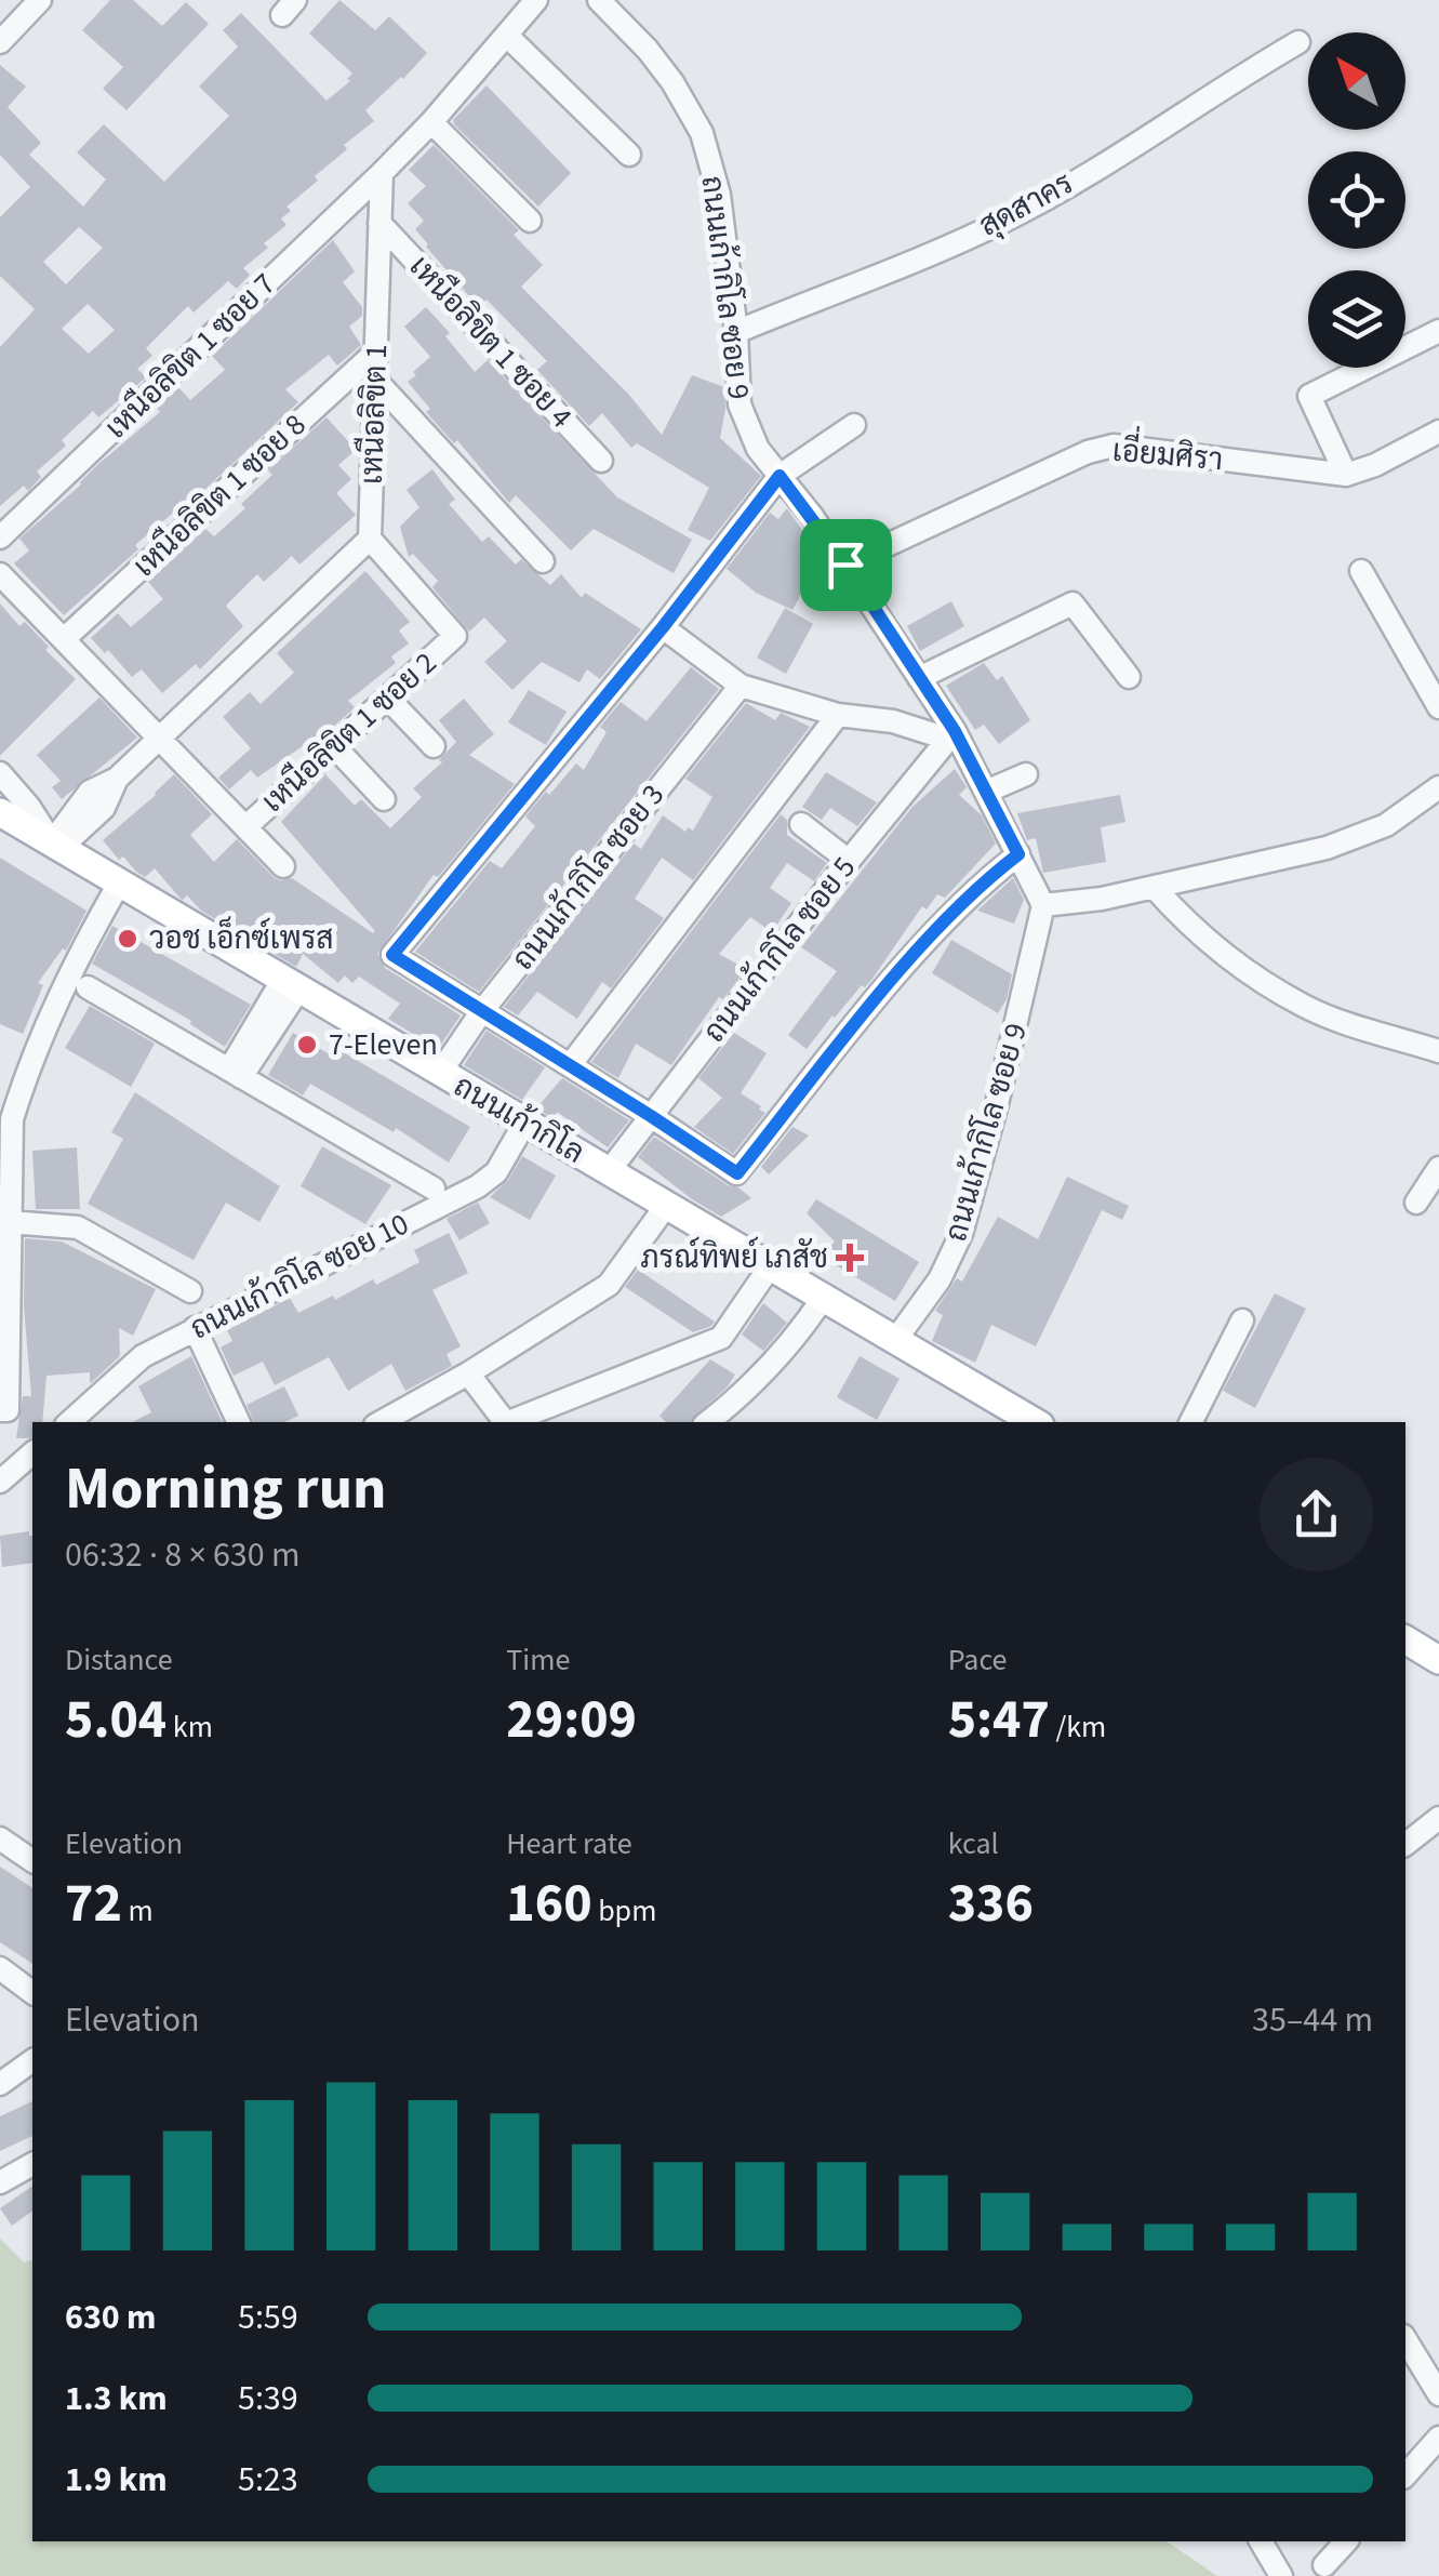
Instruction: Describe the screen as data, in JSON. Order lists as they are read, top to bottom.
{
  "streets": {
    "main road": ["ถนนเก้ากิโล"],
    "street": [
      "สุดสาคร",
      "ถนนเก้ากิโล ซอย 9",
      "เหนือลิขิต 1 ซอย 4",
      "เหนือลิขิต 1 ซอย 7",
      "เหนือลิขิต 1",
      "เอี่ยมศิรา",
      "เหนือลิขิต 1 ซอย 8",
      "เหนือลิขิต 1 ซอย 2",
      "ถนนเก้ากิโล ซอย 3",
      "ถนนเก้ากิโล ซอย 5",
      "ถนนเก้ากิโล ซอย 10"
    ]
  },
  "crossings": [
    ["สุดสาคร", "ถนนเก้ากิโล ซอย 9"],
    ["ถนนเก้ากิโล ซอย 9", "เอี่ยมศิรา"],
    ["ถนนเก้ากิโล ซอย 9", "ถนนเก้ากิโล ซอย 5"],
    ["ถนนเก้ากิโล ซอย 9", "ถนนเก้ากิโล"],
    ["เหนือลิขิต 1 ซอย 4", "เหนือลิขิต 1"],
    ["เหนือลิขิต 1 ซอย 7", "เหนือลิขิต 1"],
    ["เหนือลิขิต 1", "เหนือลิขิต 1 ซอย 8"],
    ["เหนือลิขิต 1", "เหนือลิขิต 1 ซอย 2"],
    ["ถนนเก้ากิโล ซอย 3", "ถนนเก้ากิโล"],
    ["ถนนเก้ากิโล ซอย 5", "ถนนเก้ากิโล"],
    ["ถนนเก้ากิโล", "ถนนเก้ากิโล ซอย 10"]
  ],
  "places": {
    "other": ["วอช เอ็กซ์เพรส", "7-Eleven"],
    "health": ["ภรณ์ทิพย์ เภสัช"]
  },
  "north": "top left",
  "page": {
    "heading": ["Morning run", "06:32 · 8 × 630 m"],
    "stats": [
      ["Distance", "5.04 km"],
      ["Time", "29:09"],
      ["Pace", "5:47 /km"],
      ["Elevation", "72 m"],
      ["Heart rate", "160 bpm"],
      ["kcal", "336"]
    ],
    "chart": ["Elevation", "35–44 m"],
    "list": [
      {
        "name": "630 m",
        "note": "5:59"
      },
      {
        "name": "1.3 km",
        "note": "5:39"
      },
      {
        "name": "1.9 km",
        "note": "5:23"
      }
    ]
  }
}
